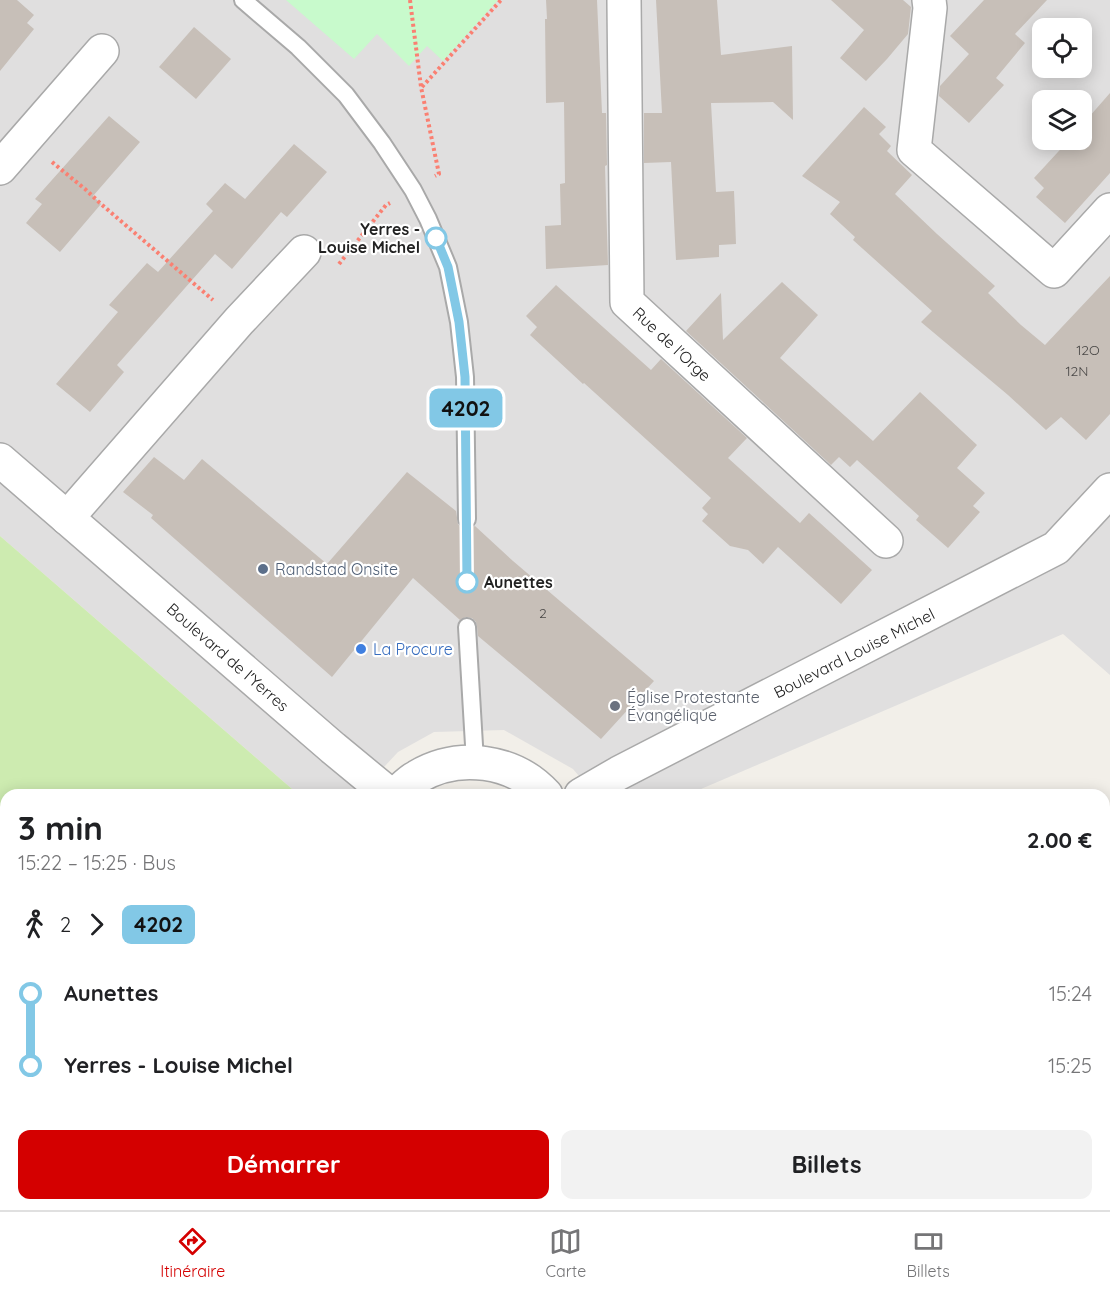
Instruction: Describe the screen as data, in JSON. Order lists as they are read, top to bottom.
{
  "streets": {
    "street": ["Rue de l'Orge", "Boulevard Louise Michel", "Boulevard de l'Yerres"]
  },
  "places": [
    "Yerres - Louise Michel",
    "Randstad Onsite",
    "Aunettes",
    "La Procure",
    "Église Protestante Évangélique"
  ],
  "lines": ["bus line 4202"],
  "house_numbers": ["12O", "12N", "2"],
  "page": {
    "on_map": "4202",
    "heading": ["3 min", "15:22 – 15:25 · Bus", "2.00 €"],
    "legs": ["2", "4202"],
    "list": [
      {
        "name": "Aunettes",
        "value": "15:24"
      },
      {
        "name": "Yerres - Louise Michel",
        "value": "15:25"
      }
    ],
    "buttons": ["Démarrer", "Billets"],
    "tabs": ["Itinéraire", "Carte", "Billets"]
  }
}
